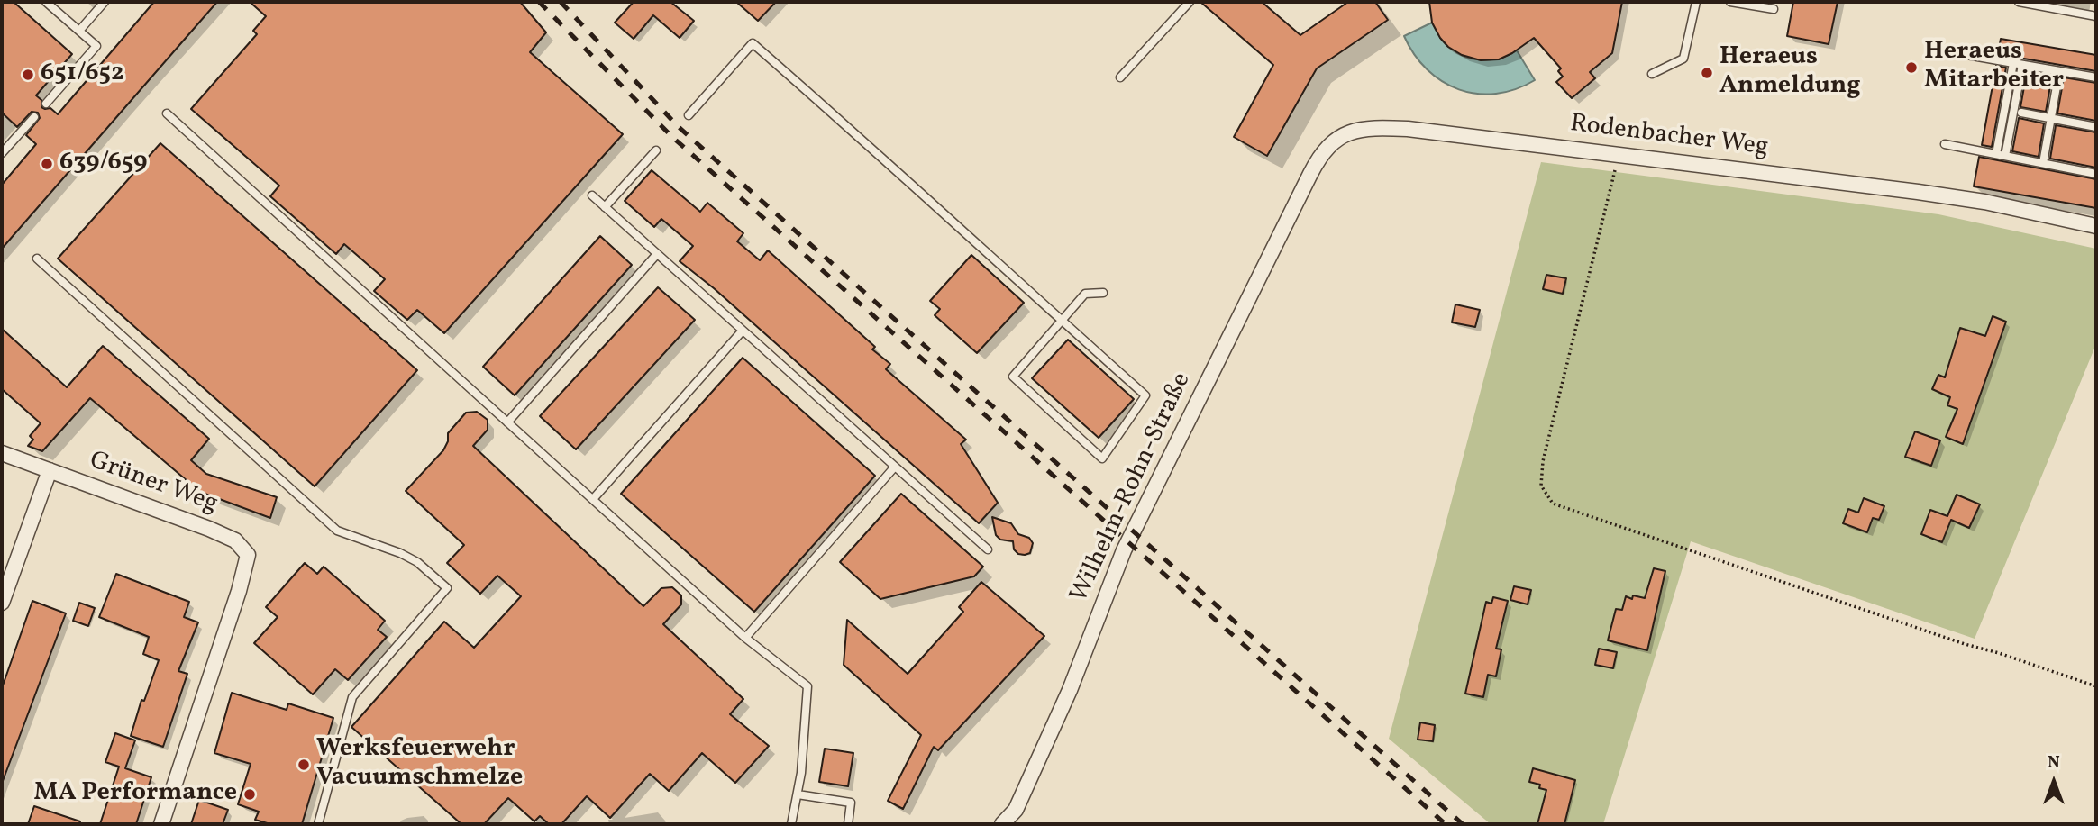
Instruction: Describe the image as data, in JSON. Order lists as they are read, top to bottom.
{
  "streets": {
    "street": ["Rodenbacher Weg", "Grüner Weg", "Wilhelm-Rohn-Straße"]
  },
  "crossings": [
    ["Rodenbacher Weg", "Wilhelm-Rohn-Straße"]
  ],
  "places": [
    "Heraeus Mitarbeiter",
    "Heraeus Anmeldung",
    "651/652",
    "639/659",
    "Werksfeuerwehr Vacuumschmelze",
    "MA Performance"
  ],
  "north": "top"
}
